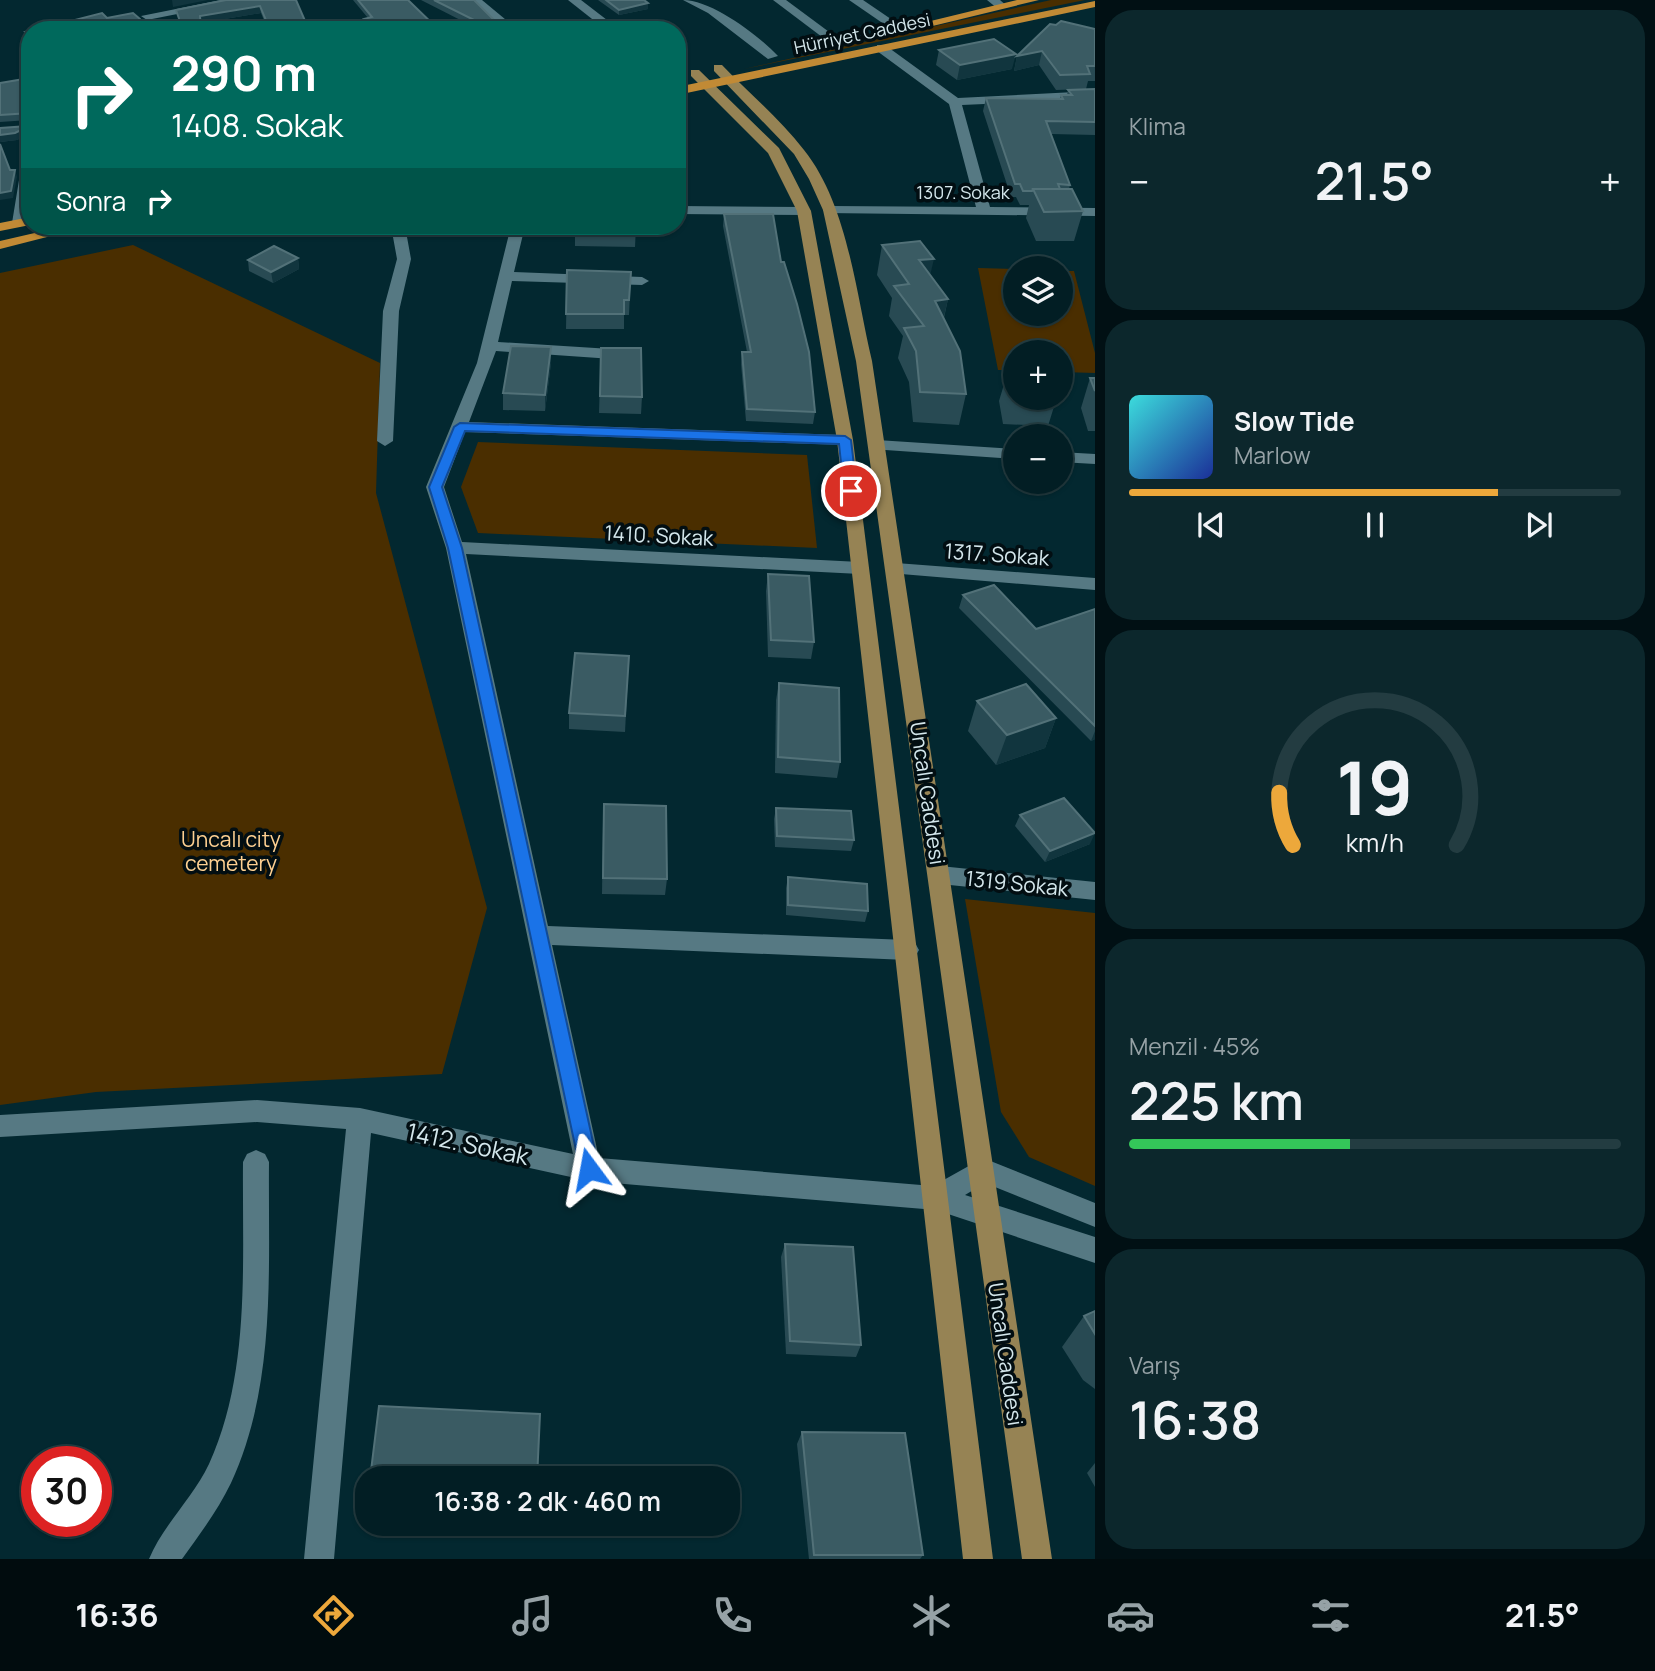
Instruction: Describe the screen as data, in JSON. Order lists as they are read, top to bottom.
{
  "streets": {
    "highway": ["Hürriyet Caddesi"],
    "main road": ["Uncalı Caddesi"],
    "street": [
      "1307. Sokak",
      "1410. Sokak",
      "1317. Sokak",
      "1319 Sokak",
      "1412. Sokak"
    ]
  },
  "crossings": [
    ["Hürriyet Caddesi", "Uncalı Caddesi"],
    ["1307. Sokak", "Uncalı Caddesi"],
    ["1410. Sokak", "Uncalı Caddesi"],
    ["1317. Sokak", "Uncalı Caddesi"],
    ["Uncalı Caddesi", "1319 Sokak"],
    ["Uncalı Caddesi", "1412. Sokak"]
  ],
  "parks": ["Uncalı city cemetery"],
  "page": {
    "tile": [
      "Klima",
      ["Menzil · 45%", "225 km"],
      ["Varış", "16:38"]
    ],
    "turn": ["290 m", "1408. Sokak"],
    "heat": ["−", "21.5°", "+"],
    "then": "Sonra",
    "map_buttons": ["+", "−"],
    "song": ["Slow Tide", "Marlow"],
    "limit": "30",
    "trip": "16:38 · 2 dk · 460 m",
    "tabs": ["16:36", "21.5°"],
    "gauge": ["19", "km/h"]
  }
}
